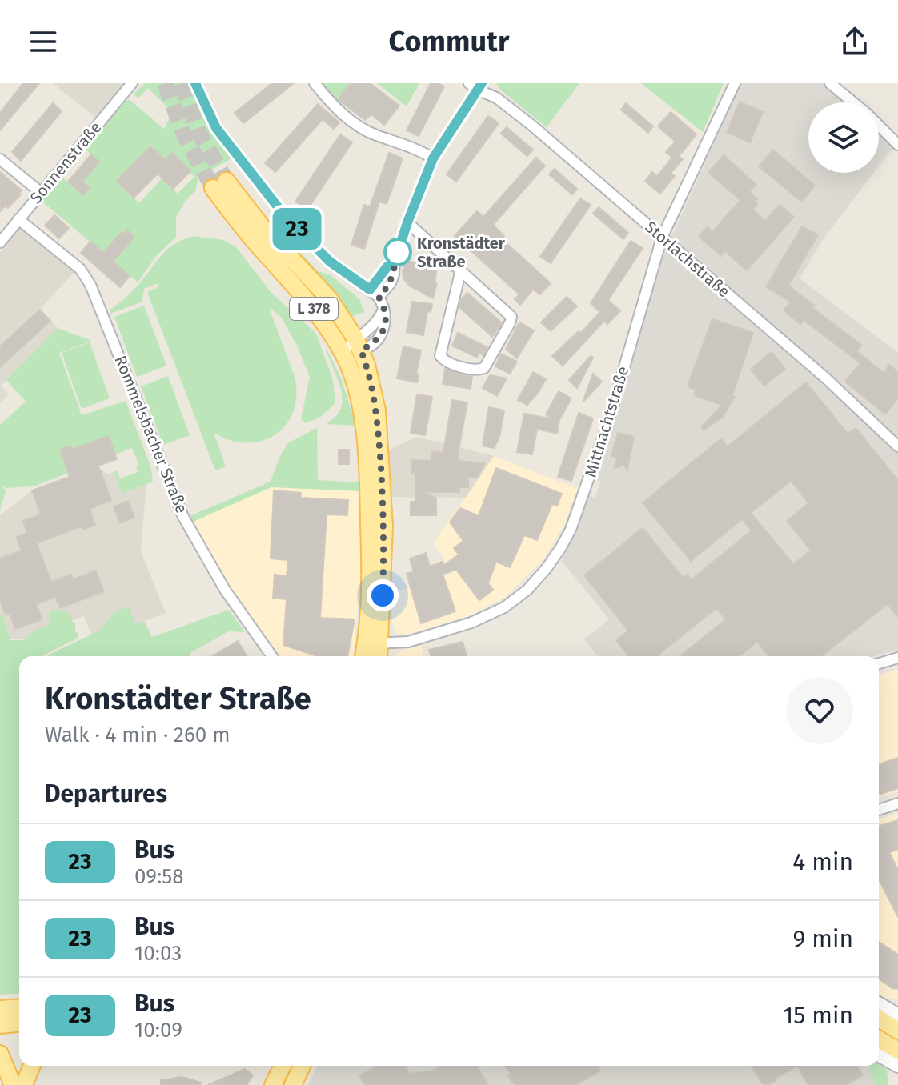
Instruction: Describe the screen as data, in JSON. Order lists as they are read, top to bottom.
{
  "streets": {
    "main road": ["L 378"],
    "street": [
      "Sonnenstraße",
      "Storlachstraße",
      "Mittnachtstraße",
      "Rommelsbacher Straße"
    ]
  },
  "crossings": [
    ["Sonnenstraße", "Rommelsbacher Straße"],
    ["Storlachstraße", "Mittnachtstraße"],
    ["L 378", "Mittnachtstraße"]
  ],
  "places": ["Kronstädter Straße"],
  "lines": ["bus line 23"],
  "page": {
    "header": "Commutr",
    "on_map": "23",
    "heading": [
      ["Kronstädter Straße", "Walk · 4 min · 260 m"],
      "Departures"
    ],
    "list": [
      {
        "mark": "23",
        "name": "Bus",
        "note": "09:58",
        "value": "4 min"
      },
      {
        "mark": "23",
        "name": "Bus",
        "note": "10:03",
        "value": "9 min"
      },
      {
        "mark": "23",
        "name": "Bus",
        "note": "10:09",
        "value": "15 min"
      }
    ]
  }
}
